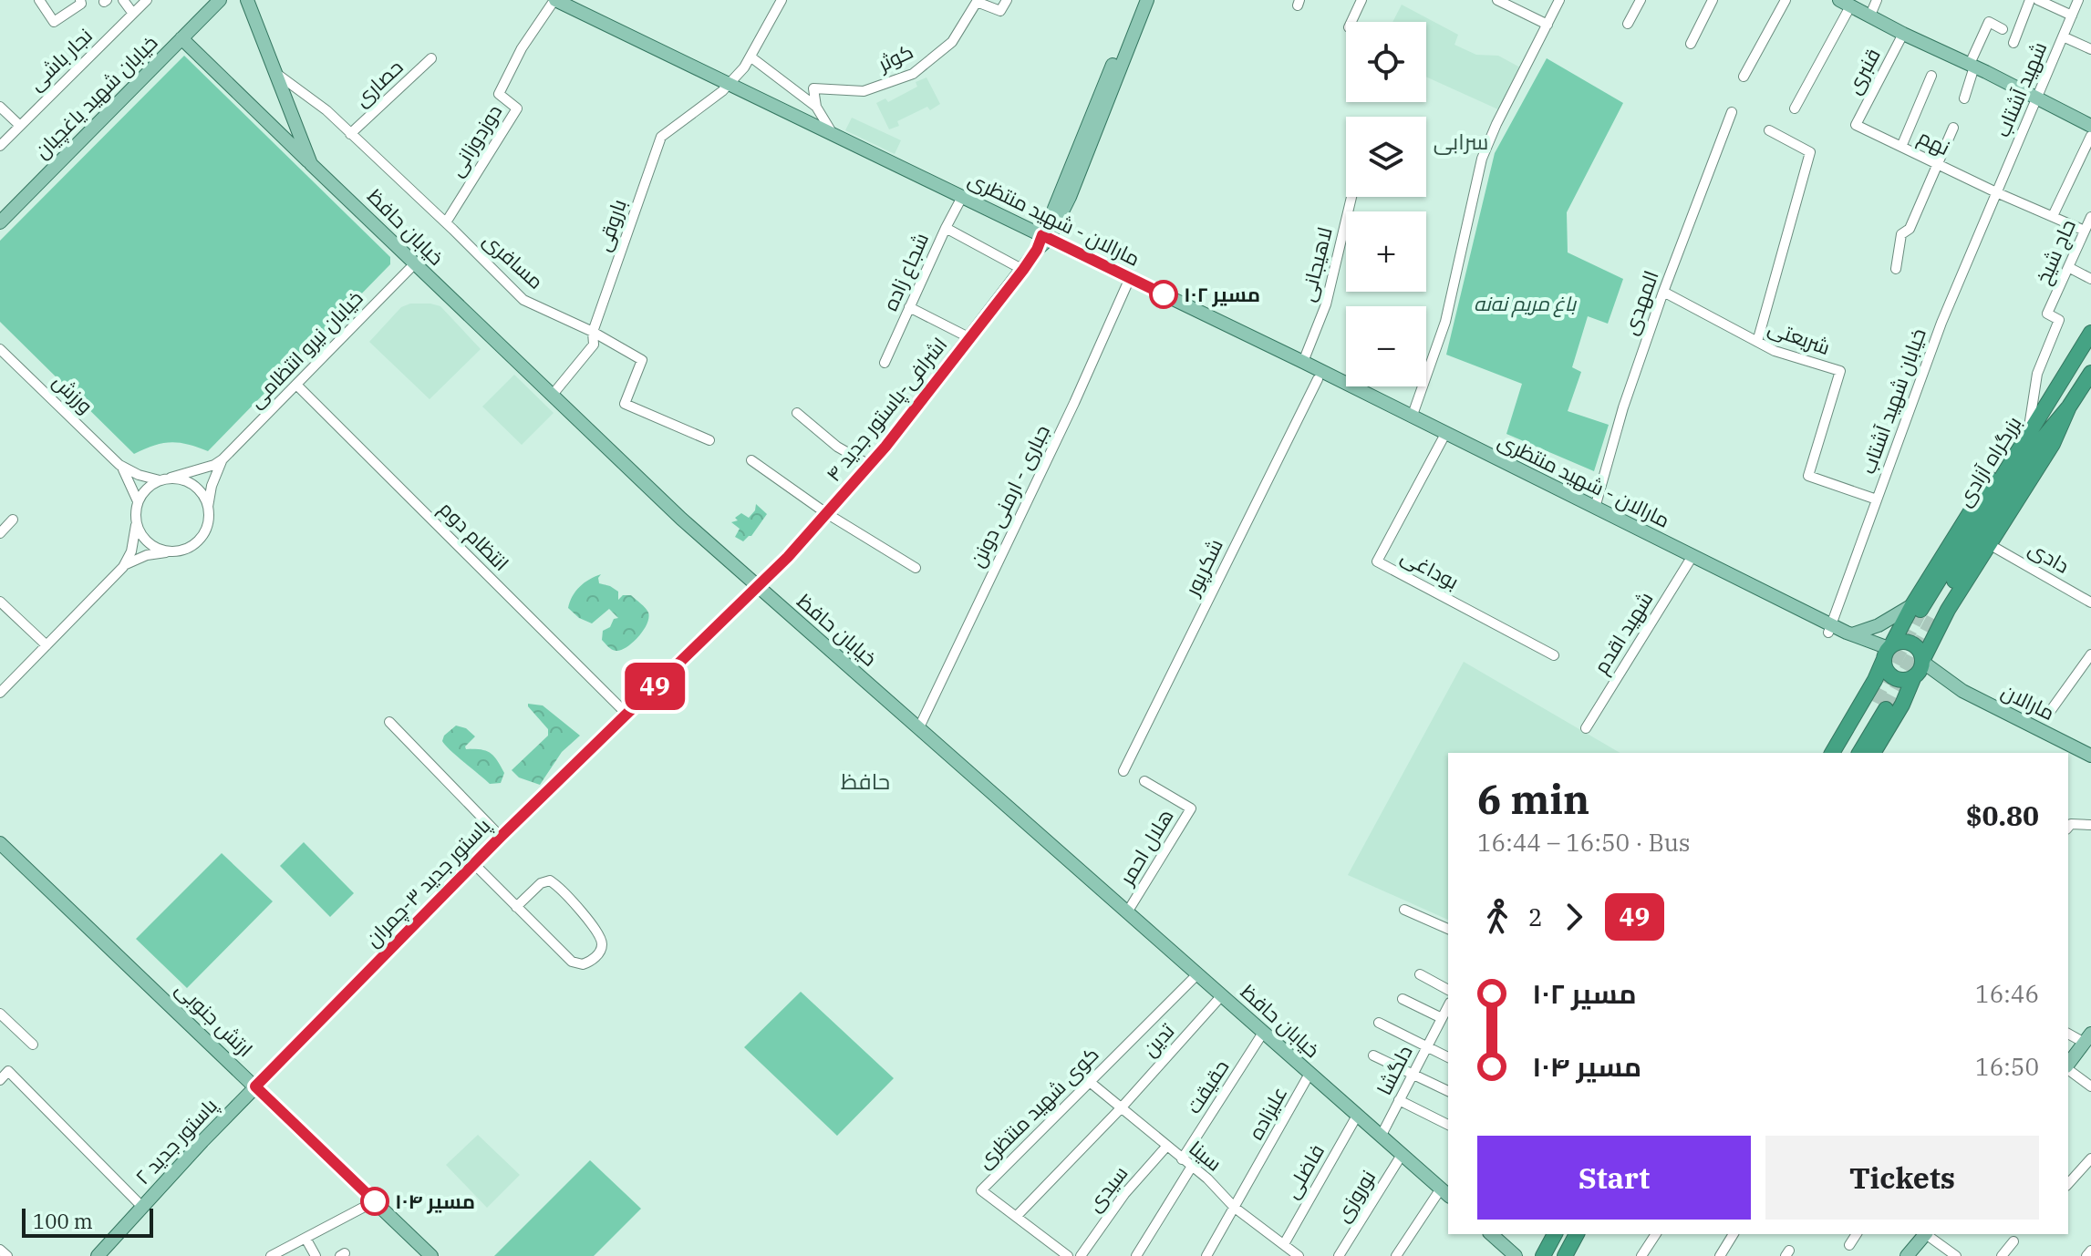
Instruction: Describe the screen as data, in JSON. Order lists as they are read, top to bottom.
{
  "streets": {
    "highway": ["بزرگراه آزادی"],
    "main road": [
      "خیابان شهید یاغچیان",
      "مارالان - شهید منتظری",
      "خیابان حافظ",
      "اشرافی-پاستور جدید ۴",
      "مارالان",
      "پاستور جدید ۳-چمران",
      "ارتش جنوبی",
      "پاستور جدید ۲"
    ],
    "street": [
      "کوثر",
      "نجار باشی",
      "قنبری",
      "حصاری",
      "شهید آشتاب",
      "دوزدوزانی",
      "نهم",
      "باروقی",
      "حاج شیخ",
      "مسافری",
      "لاهیجانی",
      "شجاع زاده",
      "المهدی",
      "شریعتی",
      "خیابان نیرو انتظامی",
      "ورزش",
      "خیابان شهید آشتاب",
      "جباری - ارمنی دونن",
      "انتظام دوم",
      "دادی",
      "شکرپور",
      "بوداغی",
      "شهید اقدم",
      "هلال احمر",
      "تدین",
      "دلگشا",
      "حقیقت",
      "کوی شهید منتظری",
      "علیزاده",
      "سینا",
      "فاضلی",
      "سیدی",
      "نوروزی"
    ]
  },
  "crossings": [
    ["قنبری", "نهم"],
    ["حصاری", "مسافری"],
    ["شهید آشتاب", "نهم"],
    ["شهید آشتاب", "خیابان شهید آشتاب"],
    ["دوزدوزانی", "مارالان - شهید منتظری"],
    ["دوزدوزانی", "مسافری"],
    ["نهم", "حاج شیخ"],
    ["نهم", "خیابان شهید آشتاب"],
    ["مارالان - شهید منتظری", "باروقی"],
    ["مارالان - شهید منتظری", "لاهیجانی"],
    ["مارالان - شهید منتظری", "شجاع زاده"],
    ["مارالان - شهید منتظری", "المهدی"],
    ["مارالان - شهید منتظری", "خیابان شهید آشتاب"],
    ["مارالان - شهید منتظری", "اشرافی-پاستور جدید ۴"],
    ["مارالان - شهید منتظری", "جباری - ارمنی دونن"],
    ["مارالان - شهید منتظری", "بوداغی"],
    ["مارالان - شهید منتظری", "شهید اقدم"],
    ["مارالان - شهید منتظری", "مارالان"],
    ["باروقی", "خیابان حافظ"],
    ["باروقی", "مسافری"],
    ["خیابان حافظ", "مسافری"],
    ["خیابان حافظ", "خیابان نیرو انتظامی"],
    ["خیابان حافظ", "اشرافی-پاستور جدید ۴"],
    ["خیابان حافظ", "جباری - ارمنی دونن"],
    ["خیابان حافظ", "هلال احمر"],
    ["خیابان حافظ", "پاستور جدید ۳-چمران"],
    ["خیابان حافظ", "تدین"],
    ["خیابان حافظ", "دلگشا"],
    ["خیابان حافظ", "حقیقت"],
    ["خیابان حافظ", "کوی شهید منتظری"],
    ["خیابان حافظ", "علیزاده"],
    ["خیابان حافظ", "فاضلی"],
    ["خیابان حافظ", "نوروزی"],
    ["المهدی", "شریعتی"],
    ["شریعتی", "خیابان شهید آشتاب"],
    ["خیابان نیرو انتظامی", "ورزش"],
    ["خیابان نیرو انتظامی", "انتظام دوم"],
    ["اشرافی-پاستور جدید ۴", "پاستور جدید ۳-چمران"],
    ["انتظام دوم", "پاستور جدید ۳-چمران"],
    ["پاستور جدید ۳-چمران", "ارتش جنوبی"],
    ["پاستور جدید ۳-چمران", "پاستور جدید ۲"],
    ["ارتش جنوبی", "پاستور جدید ۲"],
    ["تدین", "سینا"],
    ["حقیقت", "سینا"],
    ["کوی شهید منتظری", "سینا"],
    ["علیزاده", "سینا"],
    ["سینا", "فاضلی"],
    ["سینا", "سیدی"]
  ],
  "districts": ["سرابی", "حافظ"],
  "parks": ["باغ مریم نه‌نه"],
  "places": ["مسیر ۱۰۲", "مسیر ۱۰۴"],
  "lines": ["bus line 49"],
  "scale_bar": "100 m",
  "page": {
    "on_map": "49",
    "map_buttons": ["+", "−"],
    "heading": ["6 min", "16:44 – 16:50 · Bus", "$0.80"],
    "legs": ["2", "49"],
    "list": [
      {
        "name": "مسیر ۱۰۲",
        "value": "16:46"
      },
      {
        "name": "مسیر ۱۰۴",
        "value": "16:50"
      }
    ],
    "buttons": ["Start", "Tickets"],
    "scale": "100 m"
  }
}
